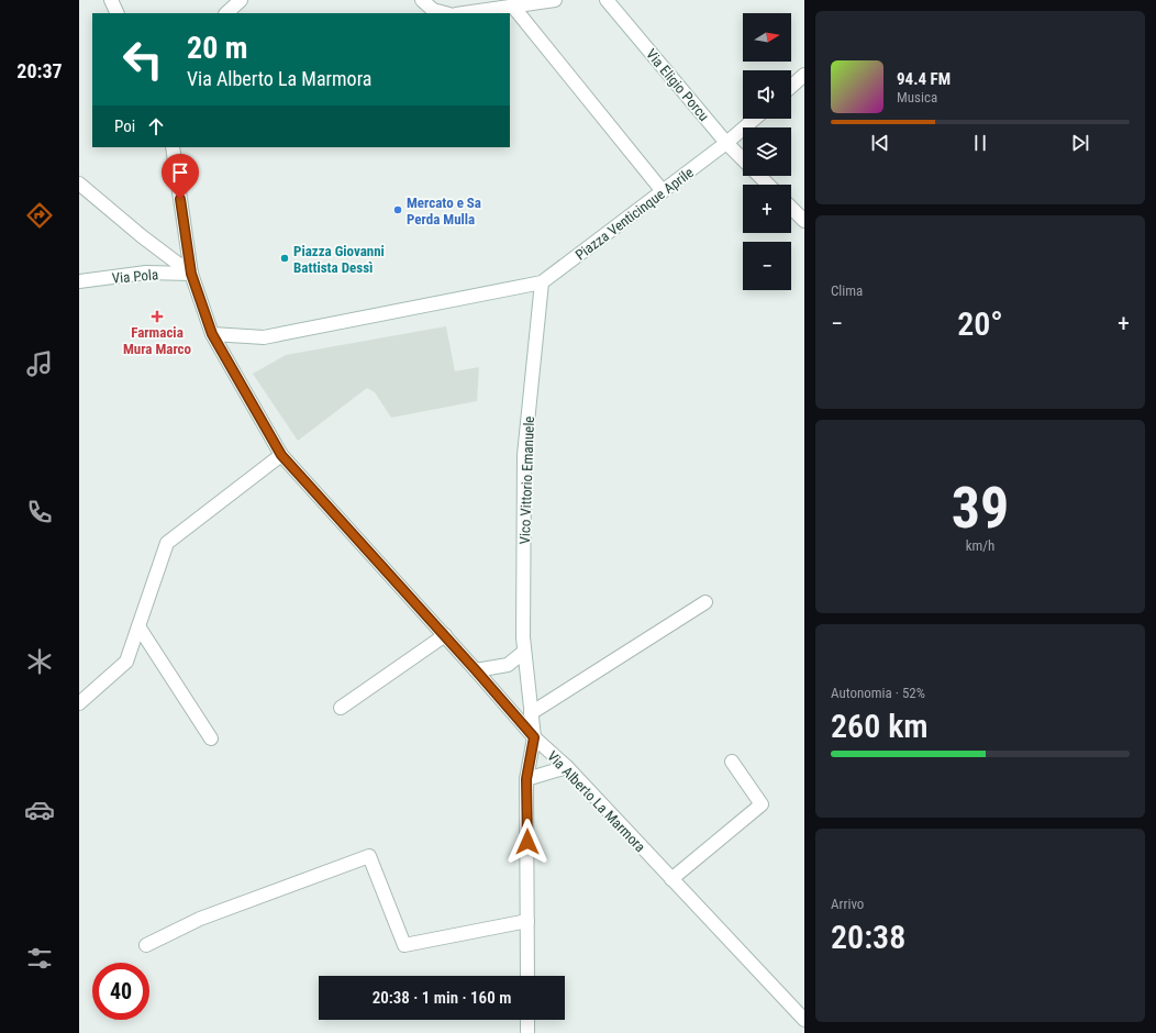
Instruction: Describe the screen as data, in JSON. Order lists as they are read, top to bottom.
{
  "streets": {
    "street": [
      "Via Eligio Porcu",
      "Piazza Venticinque Aprile",
      "Via Pola",
      "Vico Vittorio Emanuele",
      "Via Alberto La Marmora"
    ]
  },
  "crossings": [
    ["Via Eligio Porcu", "Piazza Venticinque Aprile"],
    ["Piazza Venticinque Aprile", "Vico Vittorio Emanuele"],
    ["Via Pola", "Via Alberto La Marmora"],
    ["Vico Vittorio Emanuele", "Via Alberto La Marmora"]
  ],
  "places": {
    "other": ["Mercato e Sa Perda Mulla", "Piazza Giovanni Battista Dessì"],
    "health": ["Farmacia Mura Marco"]
  },
  "north": "right",
  "page": {
    "tabs": "20:37",
    "map_buttons": ["+", "−"],
    "turn": ["20 m", "Via Alberto La Marmora"],
    "song": ["94.4 FM", "Musica"],
    "then": "Poi",
    "tile": [
      "Clima",
      ["39", "km/h"],
      ["Autonomia · 52%", "260 km"],
      ["Arrivo", "20:38"]
    ],
    "heat": ["−", "20°", "+"],
    "limit": "40",
    "trip": "20:38 · 1 min · 160 m"
  }
}
